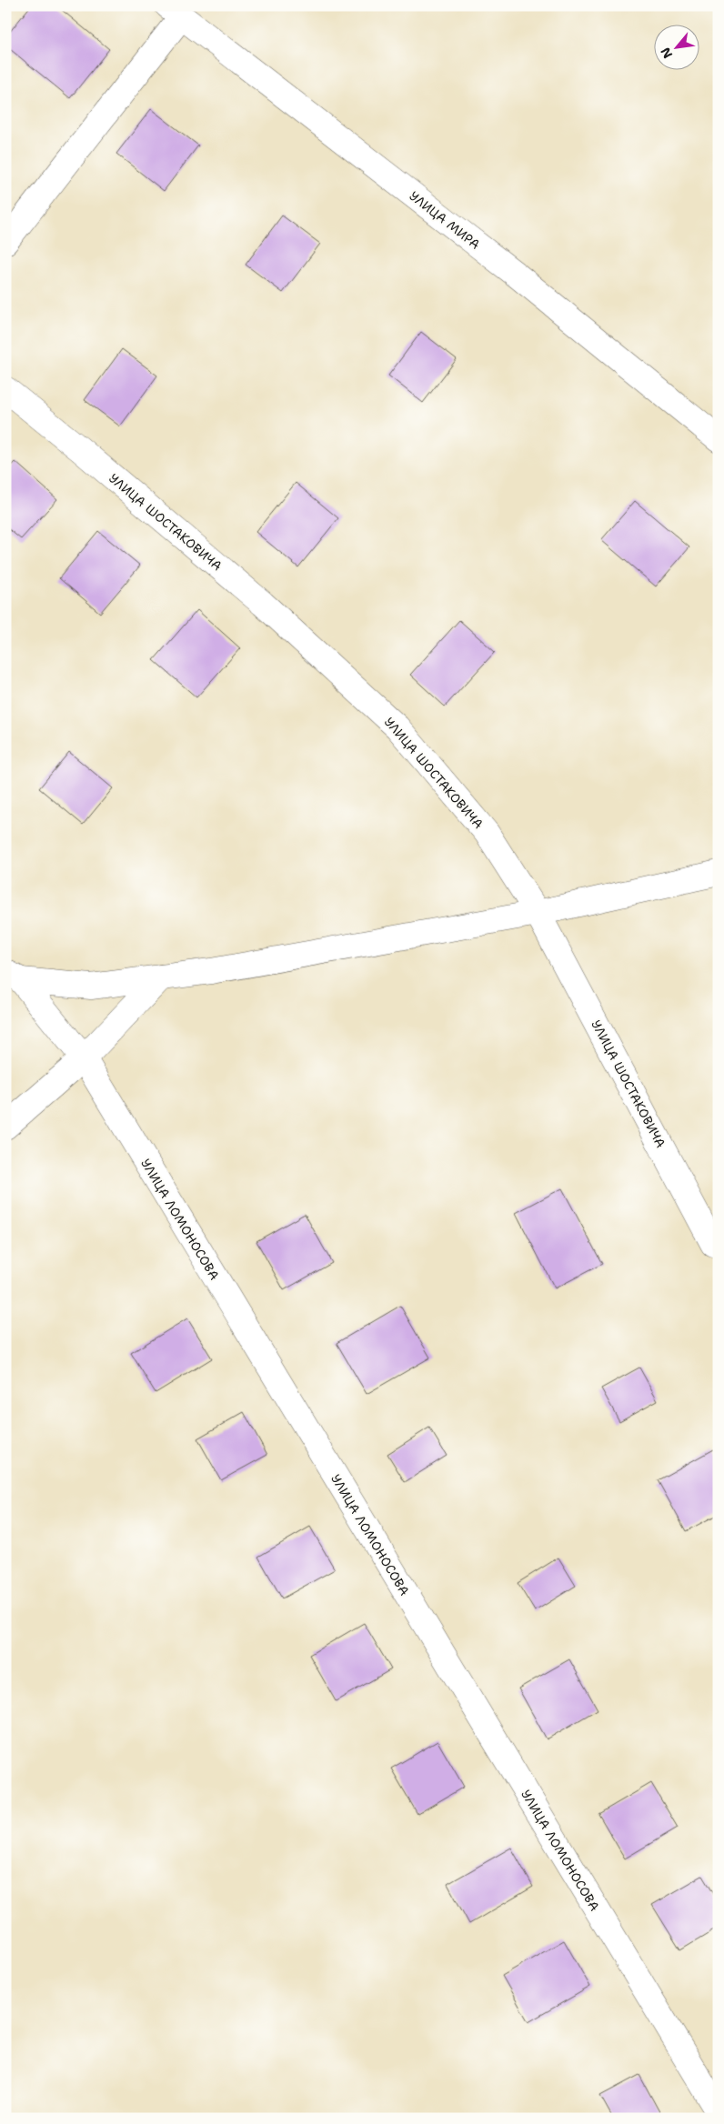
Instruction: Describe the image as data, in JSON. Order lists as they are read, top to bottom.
{
  "streets": {
    "street": ["УЛИЦА МИРА", "УЛИЦА ШОСТАКОВИЧА", "УЛИЦА ЛОМОНОСОВА"]
  },
  "north": "bottom left"
}
